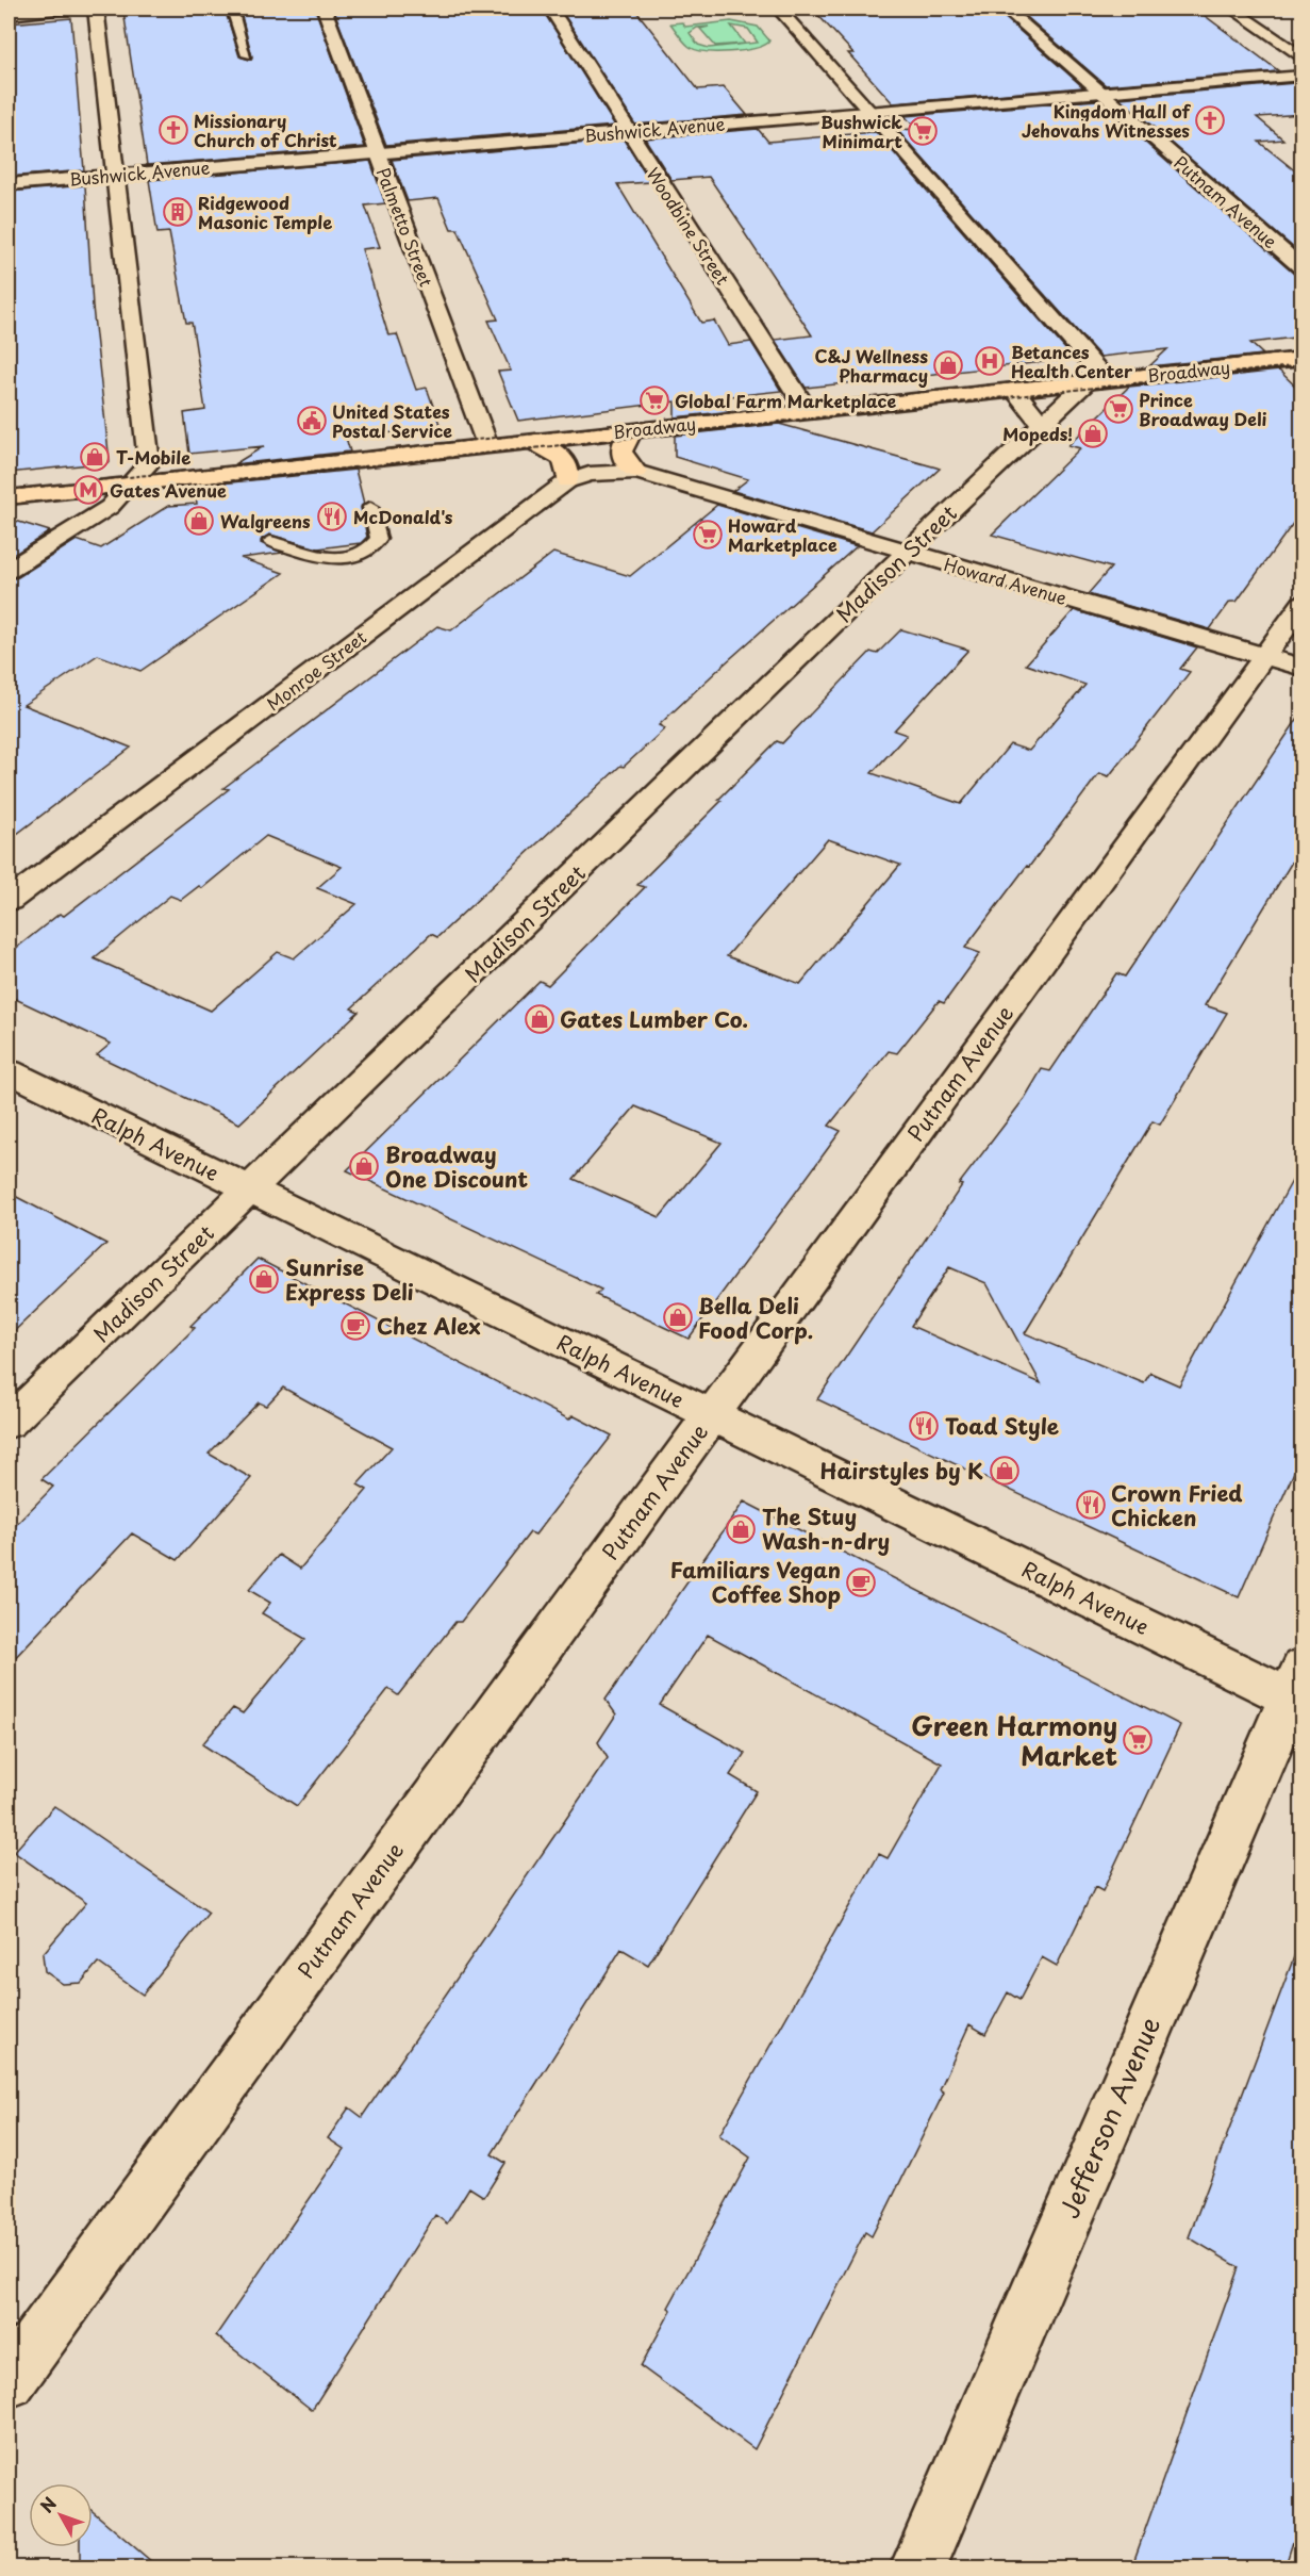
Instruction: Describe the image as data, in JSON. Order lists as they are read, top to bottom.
{
  "streets": {
    "main road": ["Broadway"],
    "street": [
      "Bushwick Avenue",
      "Putnam Avenue",
      "Woodbine Street",
      "Palmetto Street",
      "Madison Street",
      "Howard Avenue",
      "Monroe Street",
      "Ralph Avenue",
      "Jefferson Avenue"
    ]
  },
  "crossings": [
    ["Bushwick Avenue", "Putnam Avenue"],
    ["Bushwick Avenue", "Woodbine Street"],
    ["Bushwick Avenue", "Palmetto Street"],
    ["Putnam Avenue", "Howard Avenue"],
    ["Putnam Avenue", "Ralph Avenue"],
    ["Woodbine Street", "Broadway"],
    ["Palmetto Street", "Broadway"],
    ["Broadway", "Madison Street"],
    ["Madison Street", "Howard Avenue"],
    ["Madison Street", "Ralph Avenue"],
    ["Howard Avenue", "Monroe Street"],
    ["Ralph Avenue", "Jefferson Avenue"]
  ],
  "places": {
    "church": ["Kingdom Hall of Jehovahs Witnesses", "Missionary Church of Christ"],
    "supermarket": [
      "Bushwick Minimart",
      "Global Farm Marketplace",
      "Prince Broadway Deli",
      "Howard Marketplace",
      "Green Harmony Market"
    ],
    "building": ["Ridgewood Masonic Temple"],
    "hospital": ["Betances Health Center"],
    "shop": [
      "C&J Wellness Pharmacy",
      "Mopeds!",
      "T-Mobile",
      "Walgreens",
      "Gates Lumber Co.",
      "Broadway One Discount",
      "Sunrise Express Deli",
      "Bella Deli Food Corp.",
      "Hairstyles by K",
      "The Stuy Wash-n-dry"
    ],
    "public building": ["United States Postal Service"],
    "metro station": ["Gates Avenue"],
    "restaurant": ["McDonald's", "Toad Style", "Crown Fried Chicken"],
    "cafe": ["Chez Alex", "Familiars Vegan Coffee Shop"]
  },
  "north": "top left"
}
